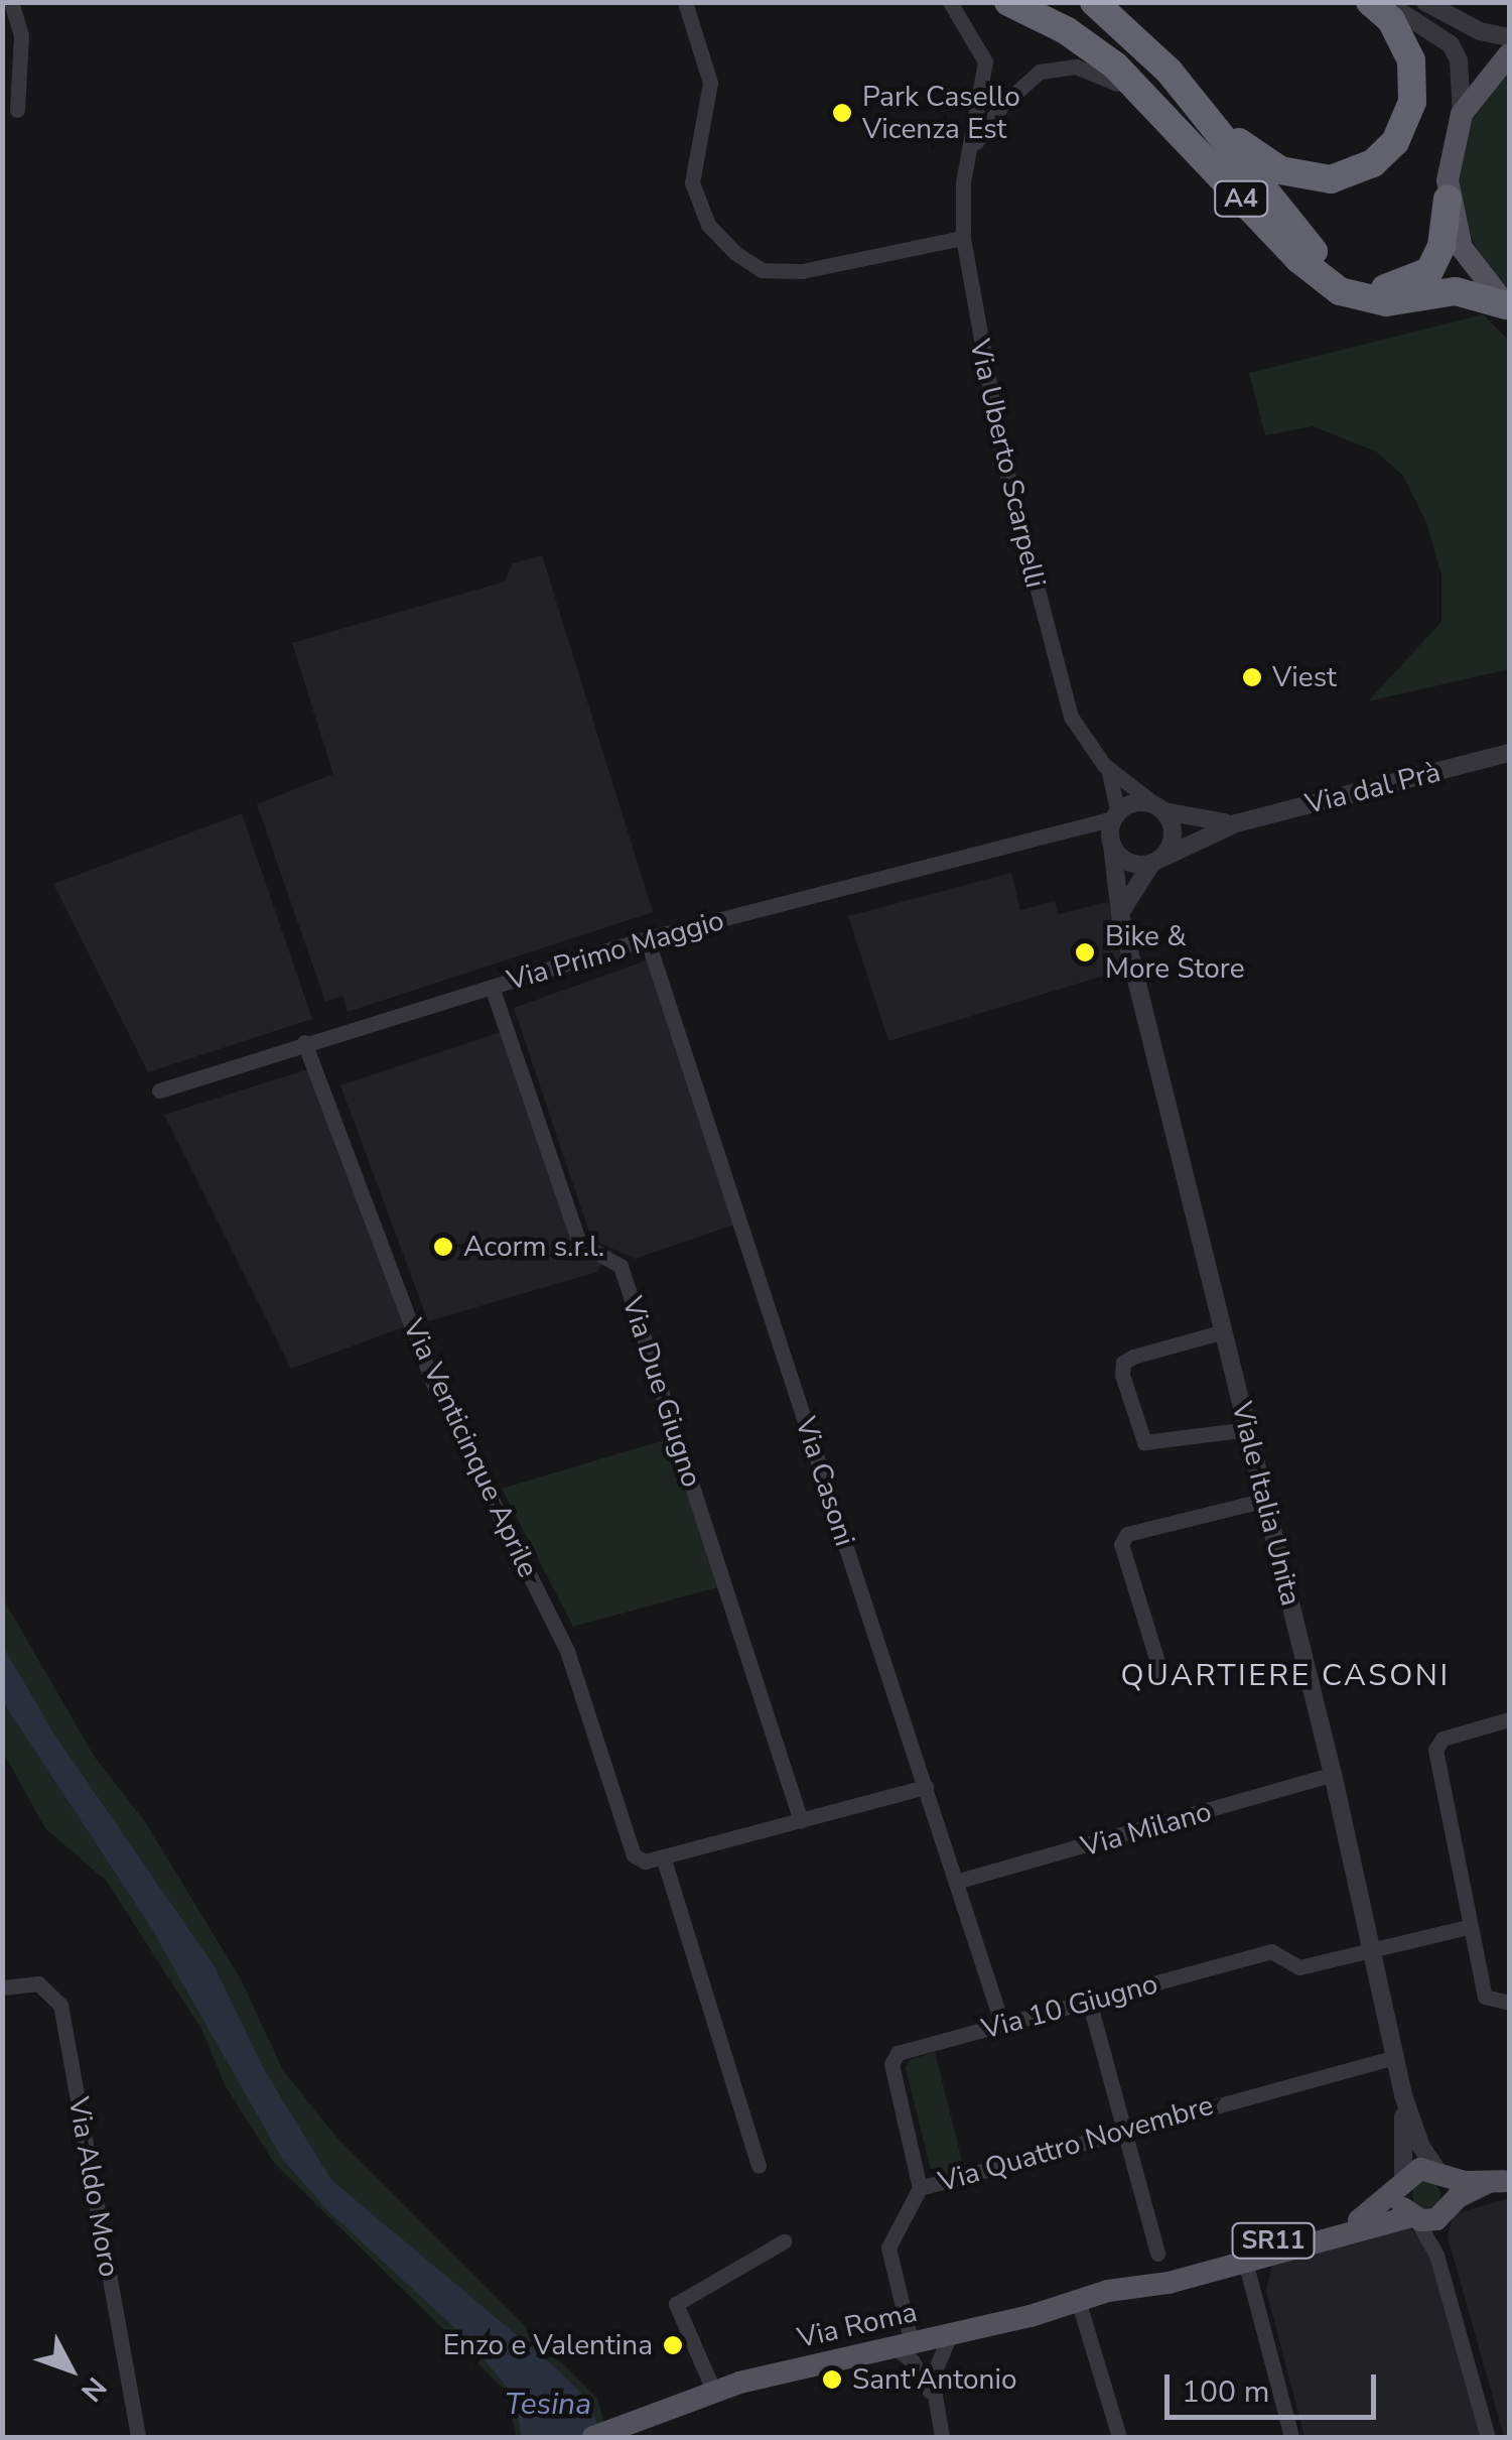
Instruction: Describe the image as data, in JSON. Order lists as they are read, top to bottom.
{
  "streets": {
    "highway": ["A4"],
    "main road": ["SR11", "Via Roma"],
    "street": [
      "Via Uberto Scarpelli",
      "Via dal Prà",
      "Via Primo Maggio",
      "Via Due Giugno",
      "Via Venticinque Aprile",
      "Via Casoni",
      "Viale Italia Unita",
      "Via Milano",
      "Via 10 Giugno",
      "Via Quattro Novembre",
      "Via Aldo Moro"
    ]
  },
  "crossings": [
    ["Via Uberto Scarpelli", "Via dal Prà"],
    ["Via Uberto Scarpelli", "Via Primo Maggio"],
    ["Via Uberto Scarpelli", "Viale Italia Unita"],
    ["Via dal Prà", "Via Primo Maggio"],
    ["Via dal Prà", "Viale Italia Unita"],
    ["Via Primo Maggio", "Via Due Giugno"],
    ["Via Primo Maggio", "Via Venticinque Aprile"],
    ["Via Primo Maggio", "Via Casoni"],
    ["Via Primo Maggio", "Viale Italia Unita"],
    ["Via Casoni", "Via Milano"],
    ["Via Casoni", "Via 10 Giugno"],
    ["Viale Italia Unita", "Via Milano"],
    ["Viale Italia Unita", "Via 10 Giugno"],
    ["Viale Italia Unita", "Via Quattro Novembre"],
    ["Viale Italia Unita", "Via Roma"],
    ["Via 10 Giugno", "Via Quattro Novembre"],
    ["Via Quattro Novembre", "Via Roma"]
  ],
  "districts": ["QUARTIERE CASONI"],
  "water": ["Tesina"],
  "places": [
    "Park Casello Vicenza Est",
    "Viest",
    "Bike & More Store",
    "Acorm s.r.l.",
    "Enzo e Valentina",
    "Sant'Antonio"
  ],
  "scale_bar": "100 m",
  "north": "bottom right"
}
